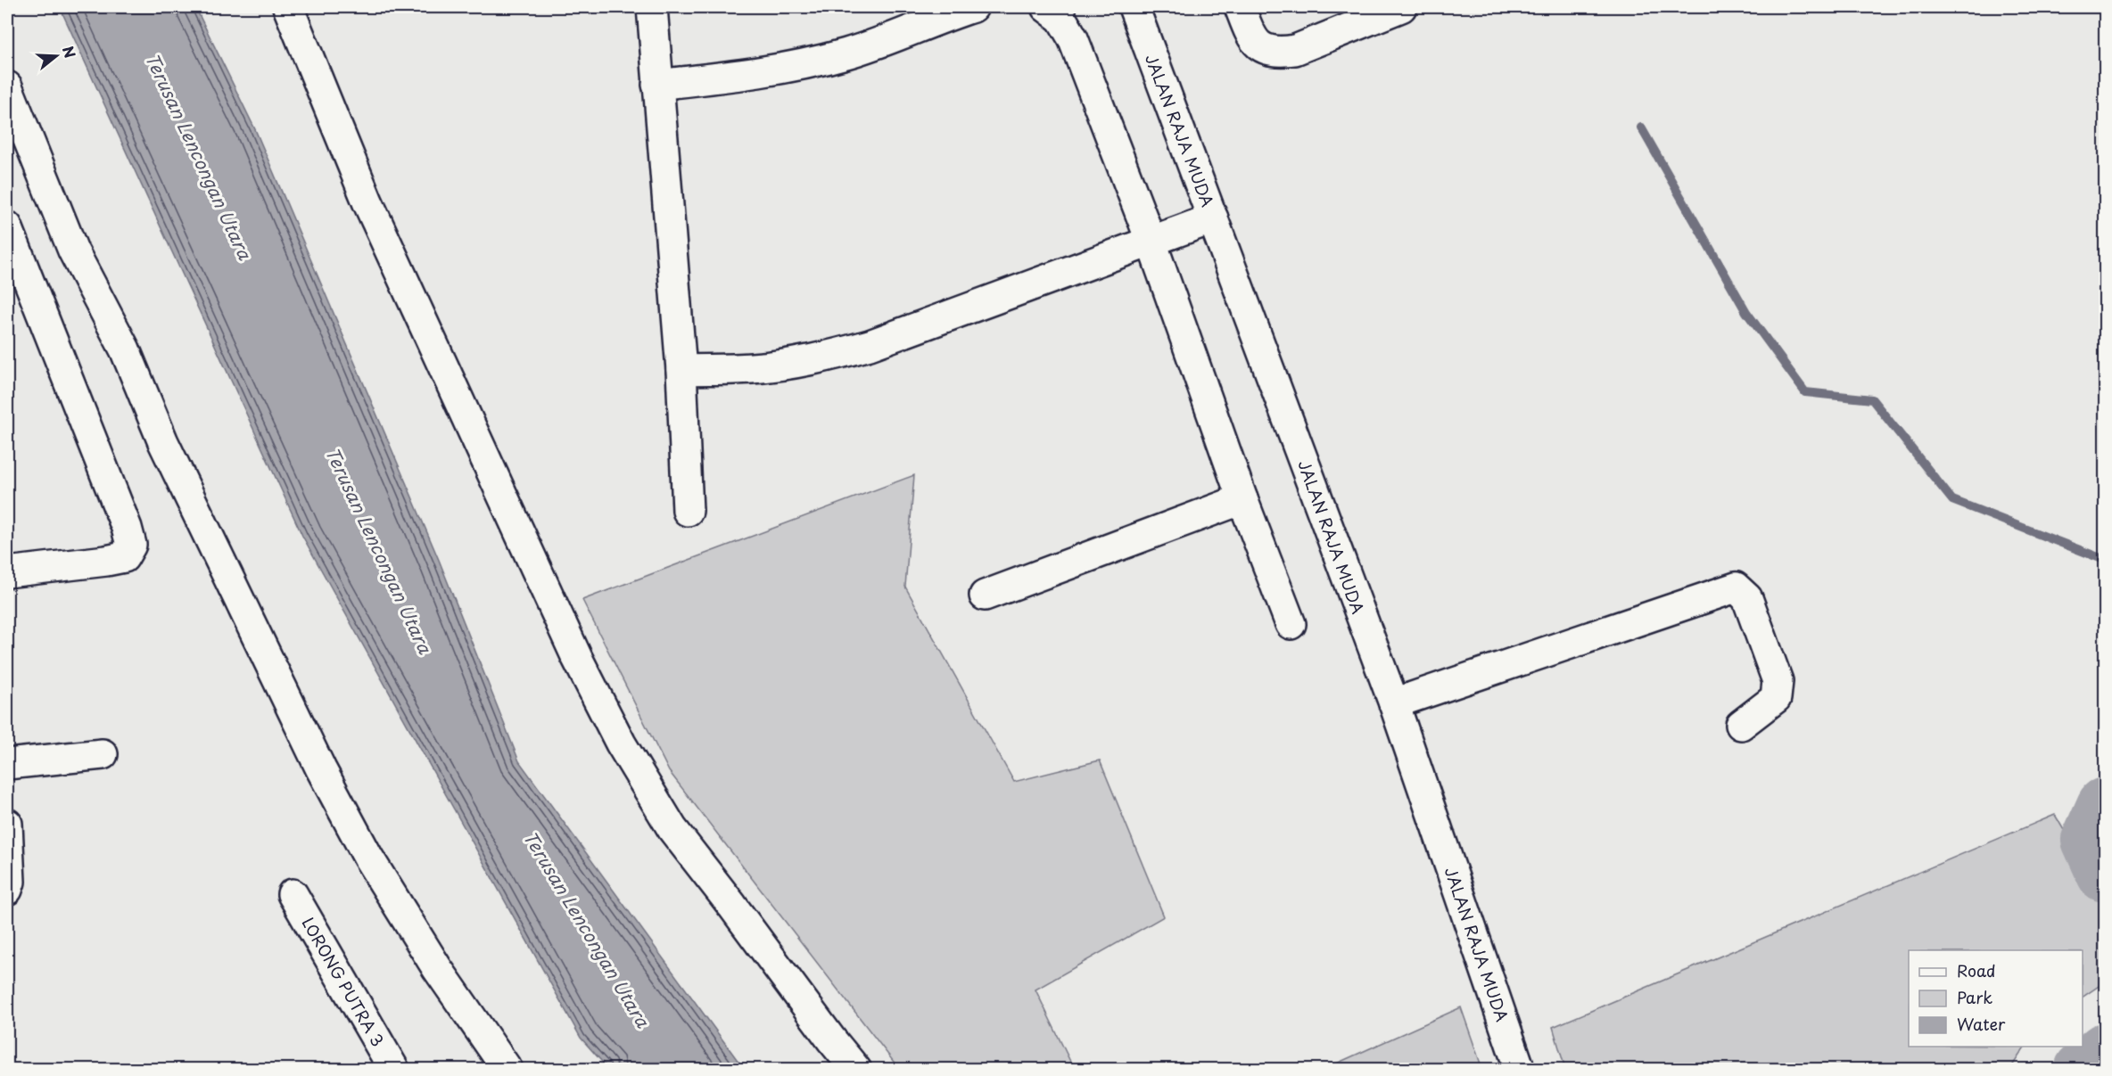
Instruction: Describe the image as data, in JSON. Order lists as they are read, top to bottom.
{
  "streets": {
    "street": ["JALAN RAJA MUDA", "LORONG PUTRA 3"]
  },
  "water": ["Terusan Lencongan Utara"],
  "legend": ["Road", "Park", "Water"],
  "north": "right"
}
